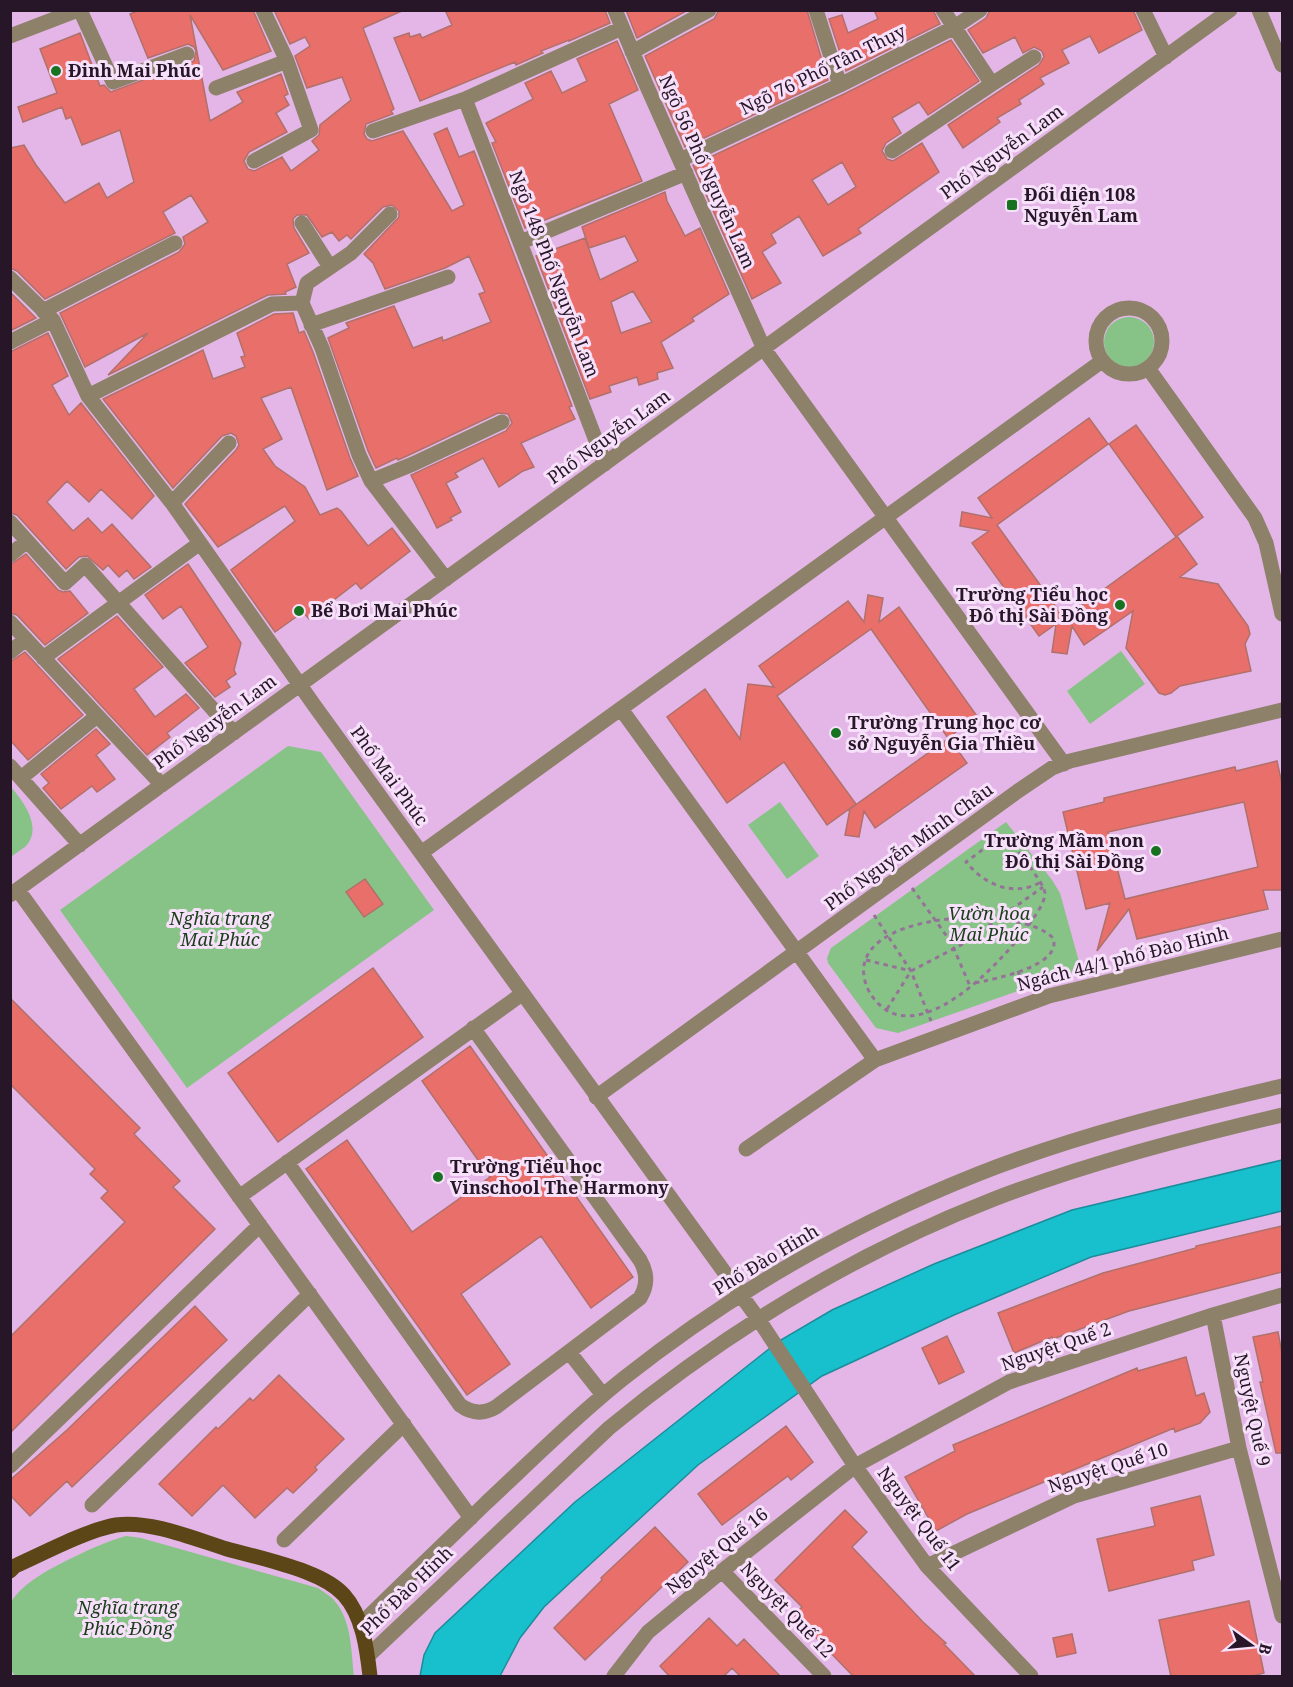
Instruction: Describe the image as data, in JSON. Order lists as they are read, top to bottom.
{
  "streets": {
    "street": [
      "Ngõ 76 Phố Tân Thụy",
      "Phố Nguyễn Lam",
      "Ngõ 56 Phố Nguyễn Lam",
      "Ngõ 148 Phố Nguyễn Lam",
      "Phố Mai Phúc",
      "Phố Nguyễn Minh Châu",
      "Ngách 44/1 phố Đào Hinh",
      "Phố Đào Hinh",
      "Nguyệt Quế 2",
      "Nguyệt Quế 9",
      "Nguyệt Quế 10",
      "Nguyệt Quế 11",
      "Nguyệt Quế 16",
      "Nguyệt Quế 12"
    ]
  },
  "crossings": [
    ["Ngõ 76 Phố Tân Thụy", "Ngõ 56 Phố Nguyễn Lam"],
    ["Ngõ 76 Phố Tân Thụy", "Ngõ 148 Phố Nguyễn Lam"],
    ["Phố Nguyễn Lam", "Ngõ 56 Phố Nguyễn Lam"],
    ["Phố Nguyễn Lam", "Ngõ 148 Phố Nguyễn Lam"],
    ["Phố Nguyễn Lam", "Phố Mai Phúc"],
    ["Ngõ 56 Phố Nguyễn Lam", "Phố Nguyễn Minh Châu"],
    ["Phố Mai Phúc", "Phố Nguyễn Minh Châu"],
    ["Phố Mai Phúc", "Phố Đào Hinh"],
    ["Phố Mai Phúc", "Nguyệt Quế 11"],
    ["Nguyệt Quế 2", "Nguyệt Quế 9"],
    ["Nguyệt Quế 2", "Nguyệt Quế 11"],
    ["Nguyệt Quế 2", "Nguyệt Quế 16"],
    ["Nguyệt Quế 9", "Nguyệt Quế 10"],
    ["Nguyệt Quế 10", "Nguyệt Quế 11"],
    ["Nguyệt Quế 11", "Nguyệt Quế 16"],
    ["Nguyệt Quế 16", "Nguyệt Quế 12"]
  ],
  "parks": ["Vườn hoa Mai Phúc", "Nghĩa trang Mai Phúc", "Nghĩa trang Phúc Đồng"],
  "places": {
    "other": [
      "Đinh Mai Phúc",
      "Trường Tiểu học Đô thị Sài Đồng",
      "Bể Bơi Mai Phúc",
      "Trường Trung học cơ sở Nguyễn Gia Thiều",
      "Trường Mầm non Đô thị Sài Đồng",
      "Trường Tiểu học Vinschool The Harmony"
    ],
    "transit": ["Đối diện 108 Nguyễn Lam"]
  },
  "north": "right"
}
